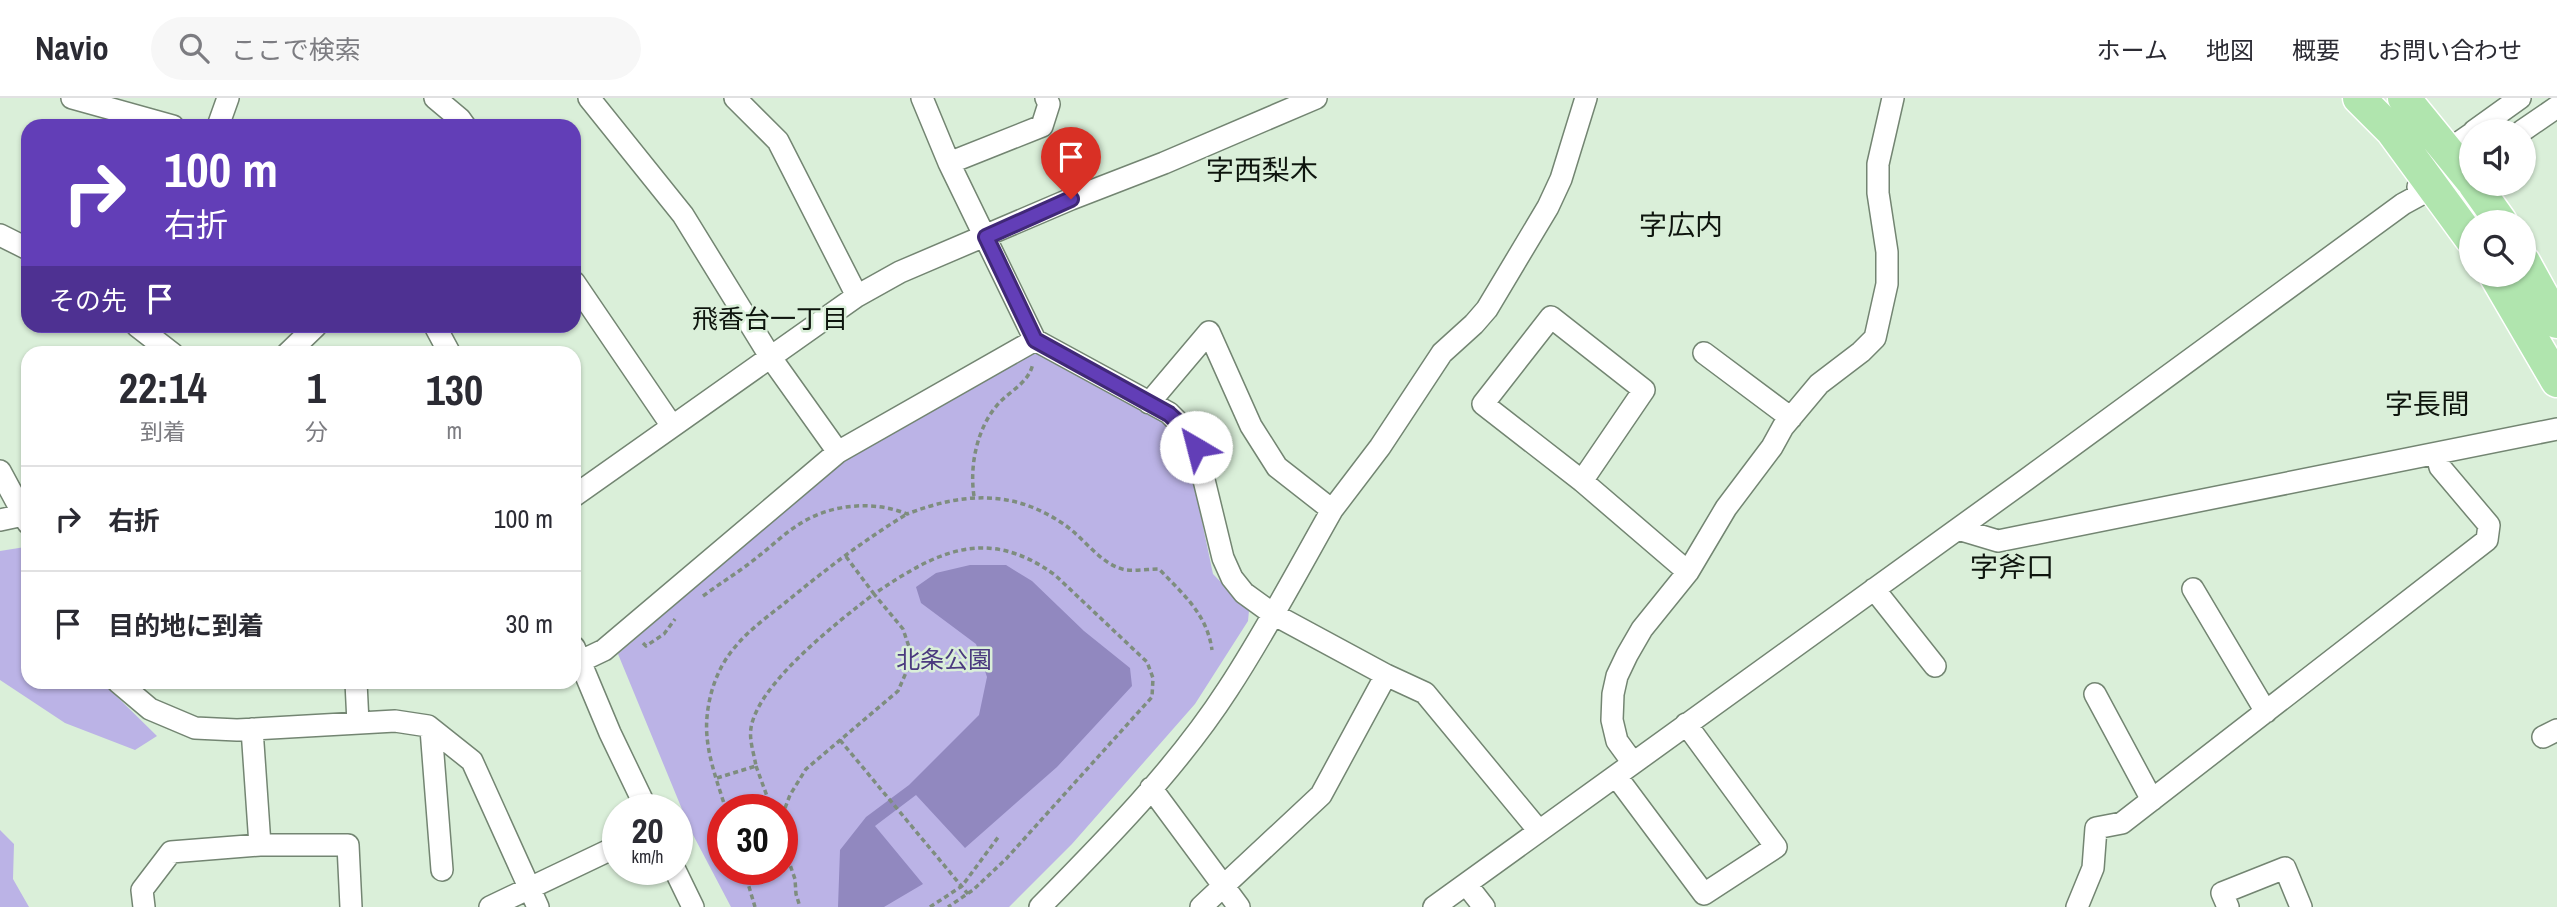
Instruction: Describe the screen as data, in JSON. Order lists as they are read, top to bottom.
{
  "districts": [
    "字西梨木",
    "字広内",
    "飛香台一丁目",
    "字長間",
    "字斧口"
  ],
  "parks": ["北条公園"],
  "page": {
    "header": "Navio",
    "search": "ここで検索",
    "nav": [
      "ホーム",
      "地図",
      "概要",
      "お問い合わせ"
    ],
    "turn": ["100 m", "右折"],
    "then": "その先",
    "eta": [
      "22:14",
      "到着",
      "1",
      "分",
      "130",
      "m"
    ],
    "list": [
      {
        "name": "右折",
        "value": "100 m"
      },
      {
        "name": "目的地に到着",
        "value": "30 m"
      }
    ],
    "speed": "20 km/h",
    "limit": "30"
  }
}
